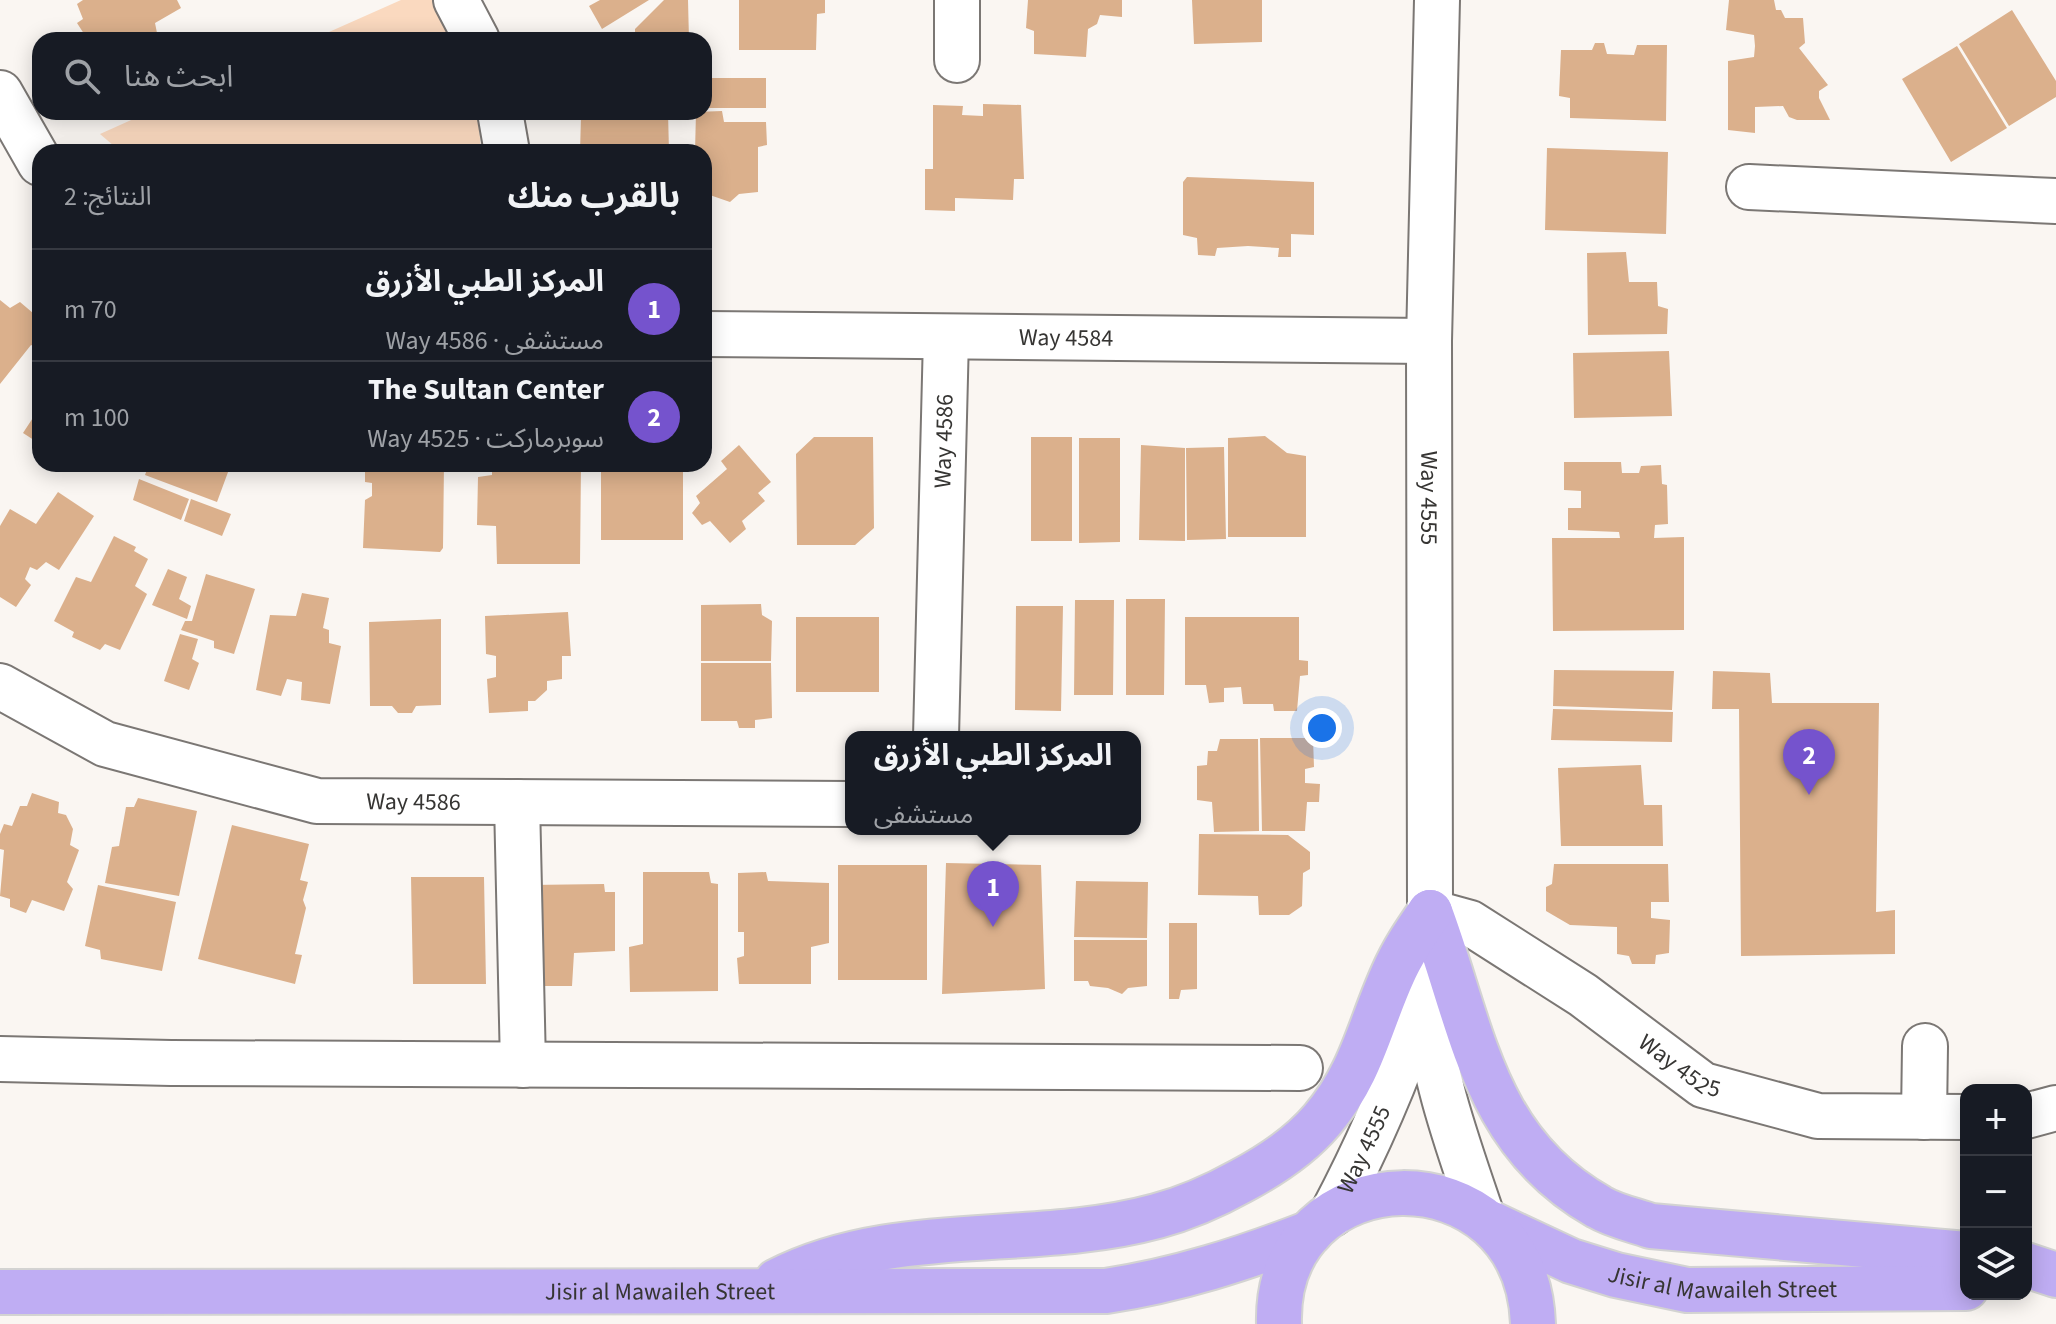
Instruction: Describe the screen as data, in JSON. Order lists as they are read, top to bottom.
{
  "streets": {
    "main road": ["Jisir al Mawaileh Street"],
    "street": [
      "Way 4584",
      "Way 4586",
      "Way 4555",
      "Way 4525"
    ]
  },
  "crossings": [
    ["Way 4584", "Way 4586"],
    ["Way 4584", "Way 4555"],
    ["Way 4555", "Way 4525"],
    ["Way 4555", "Jisir al Mawaileh Street"]
  ],
  "page": {
    "search": "ابحث هنا",
    "heading": ["بالقرب منك", "النتائج: 2"],
    "list": [
      {
        "mark": "1",
        "name": "المركز الطبي الأزرق",
        "note": "مستشفى · Way 4586",
        "value": "70 m"
      },
      {
        "mark": "2",
        "name": "The Sultan Center",
        "note": "سوبرماركت · Way 4525",
        "value": "100 m"
      }
    ],
    "pins": ["2", "1"],
    "popup": ["المركز الطبي الأزرق", "مستشفى"],
    "map_buttons": ["+", "−"]
  }
}
